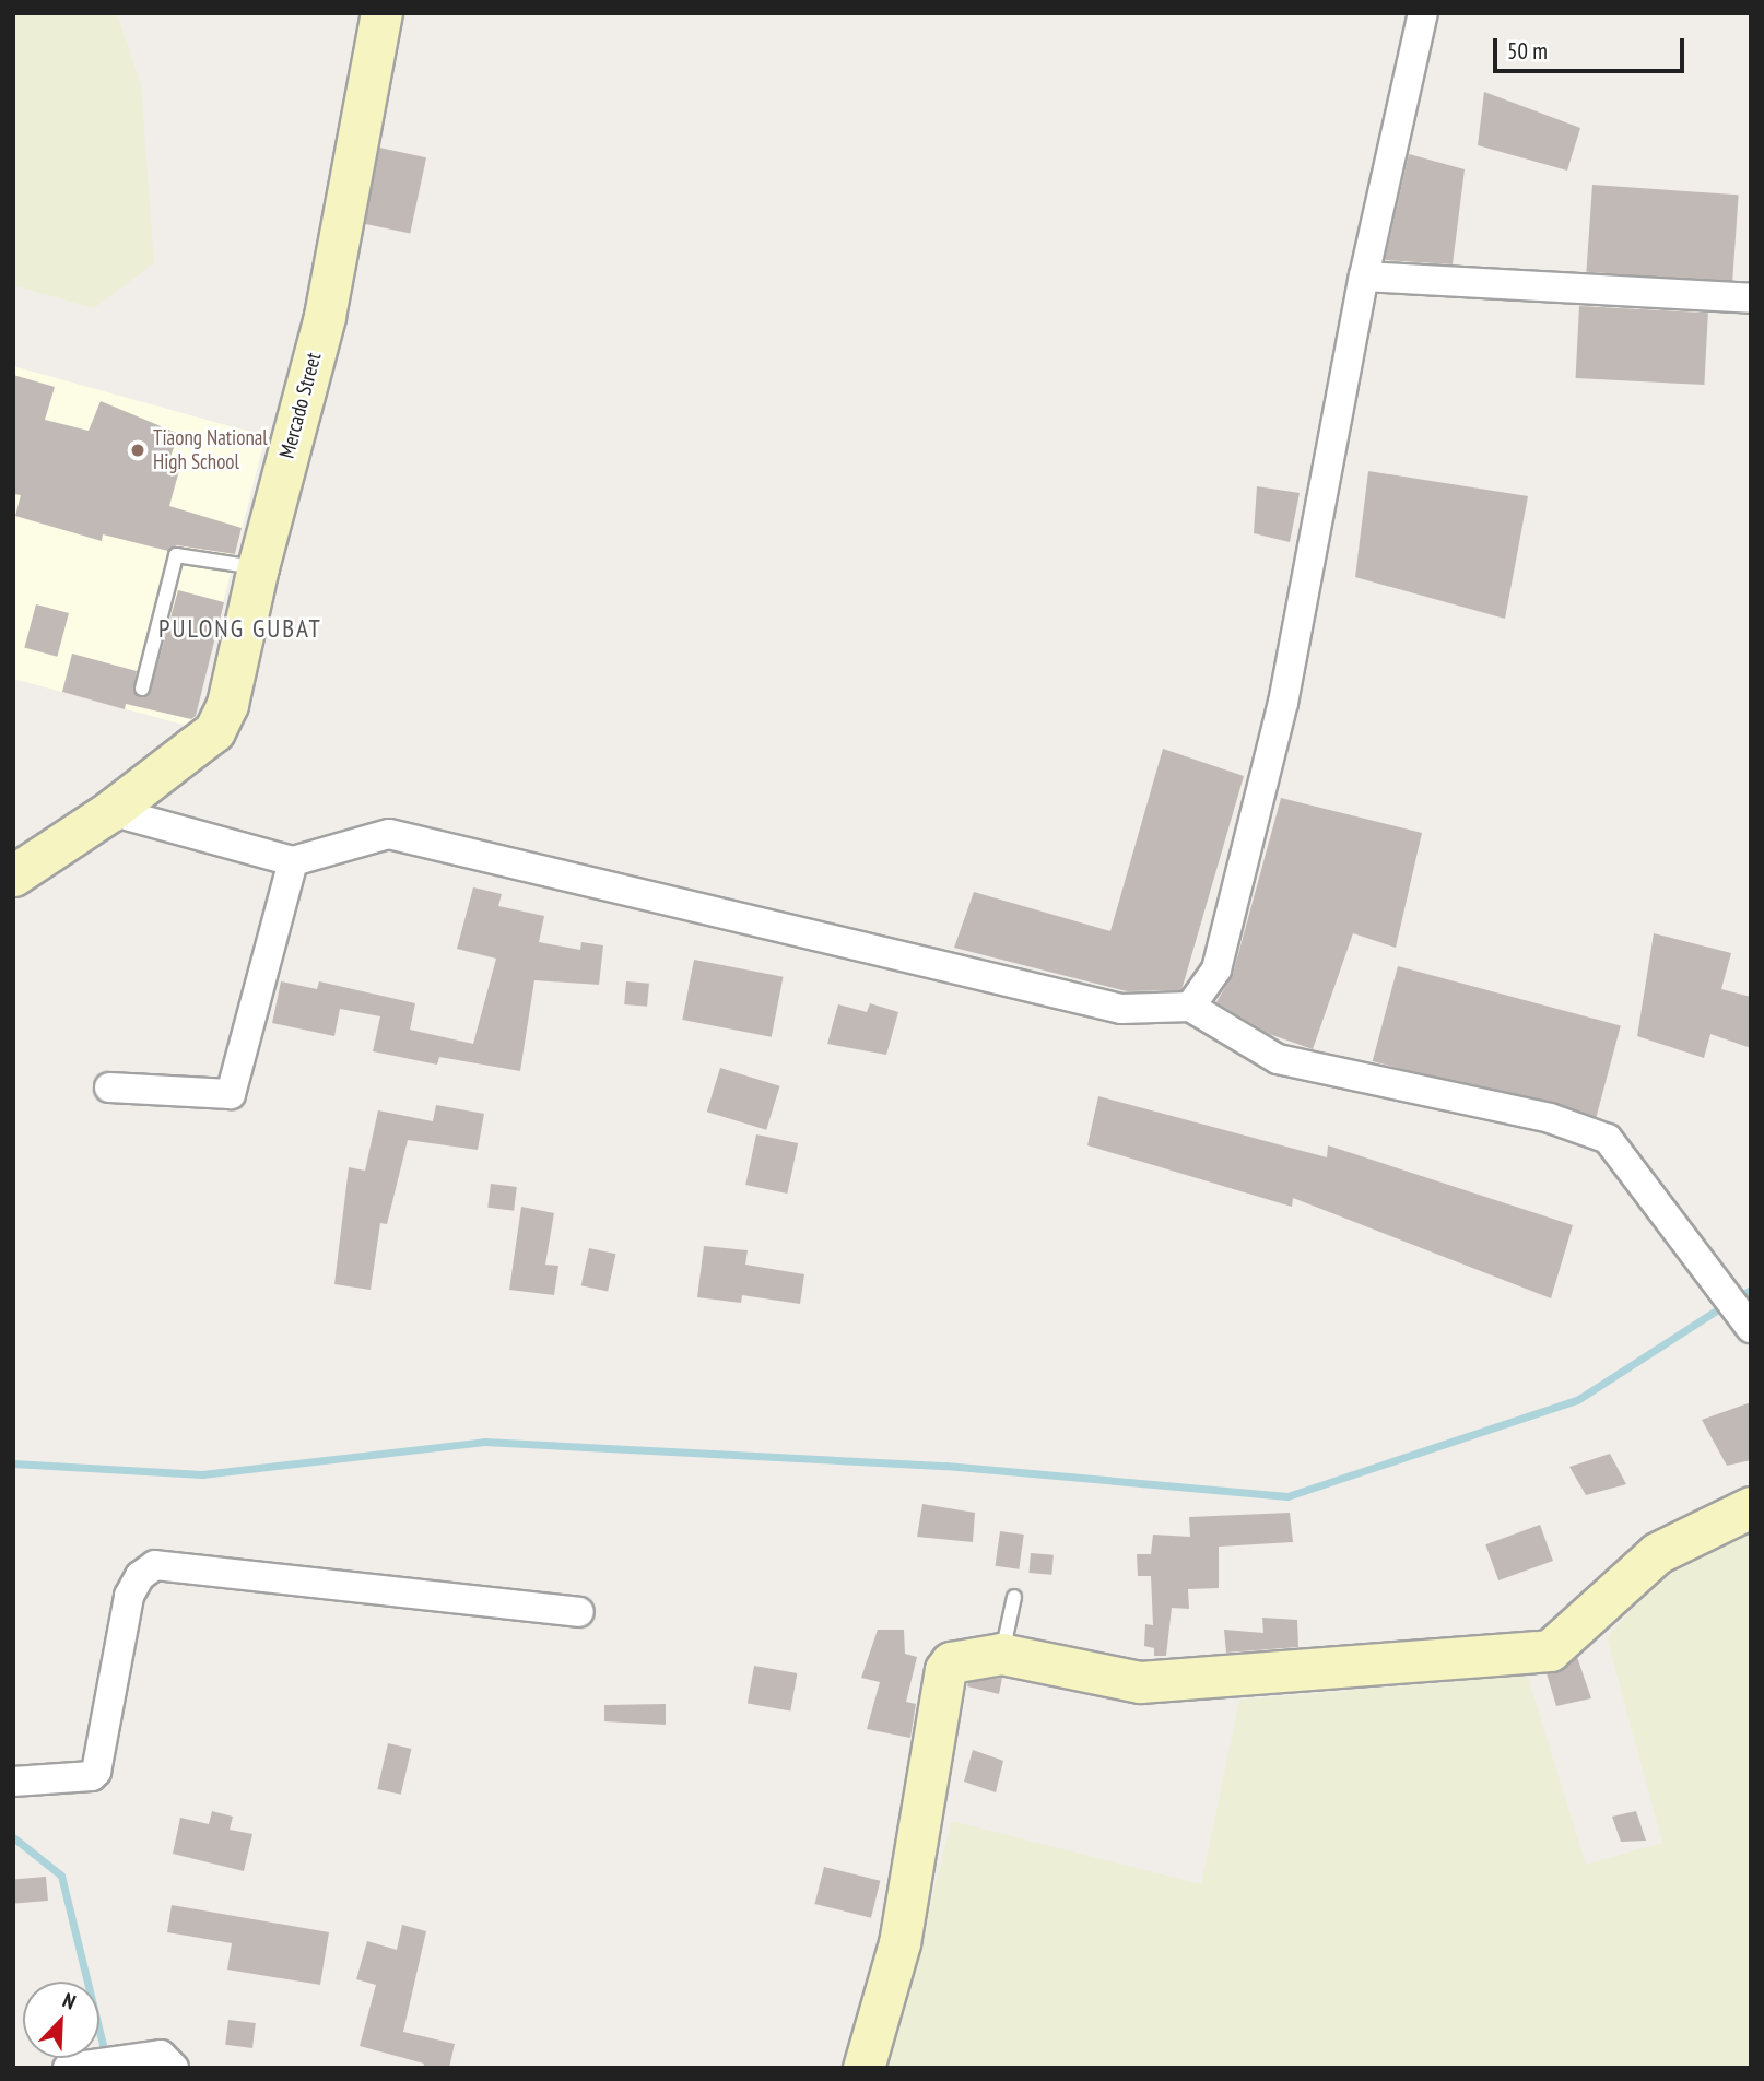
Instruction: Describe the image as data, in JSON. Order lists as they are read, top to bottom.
{
  "streets": {
    "street": ["Mercado Street"]
  },
  "districts": ["PULONG GUBAT"],
  "places": ["Tiaong National High School"],
  "scale_bar": "50 m",
  "north": "top right"
}
